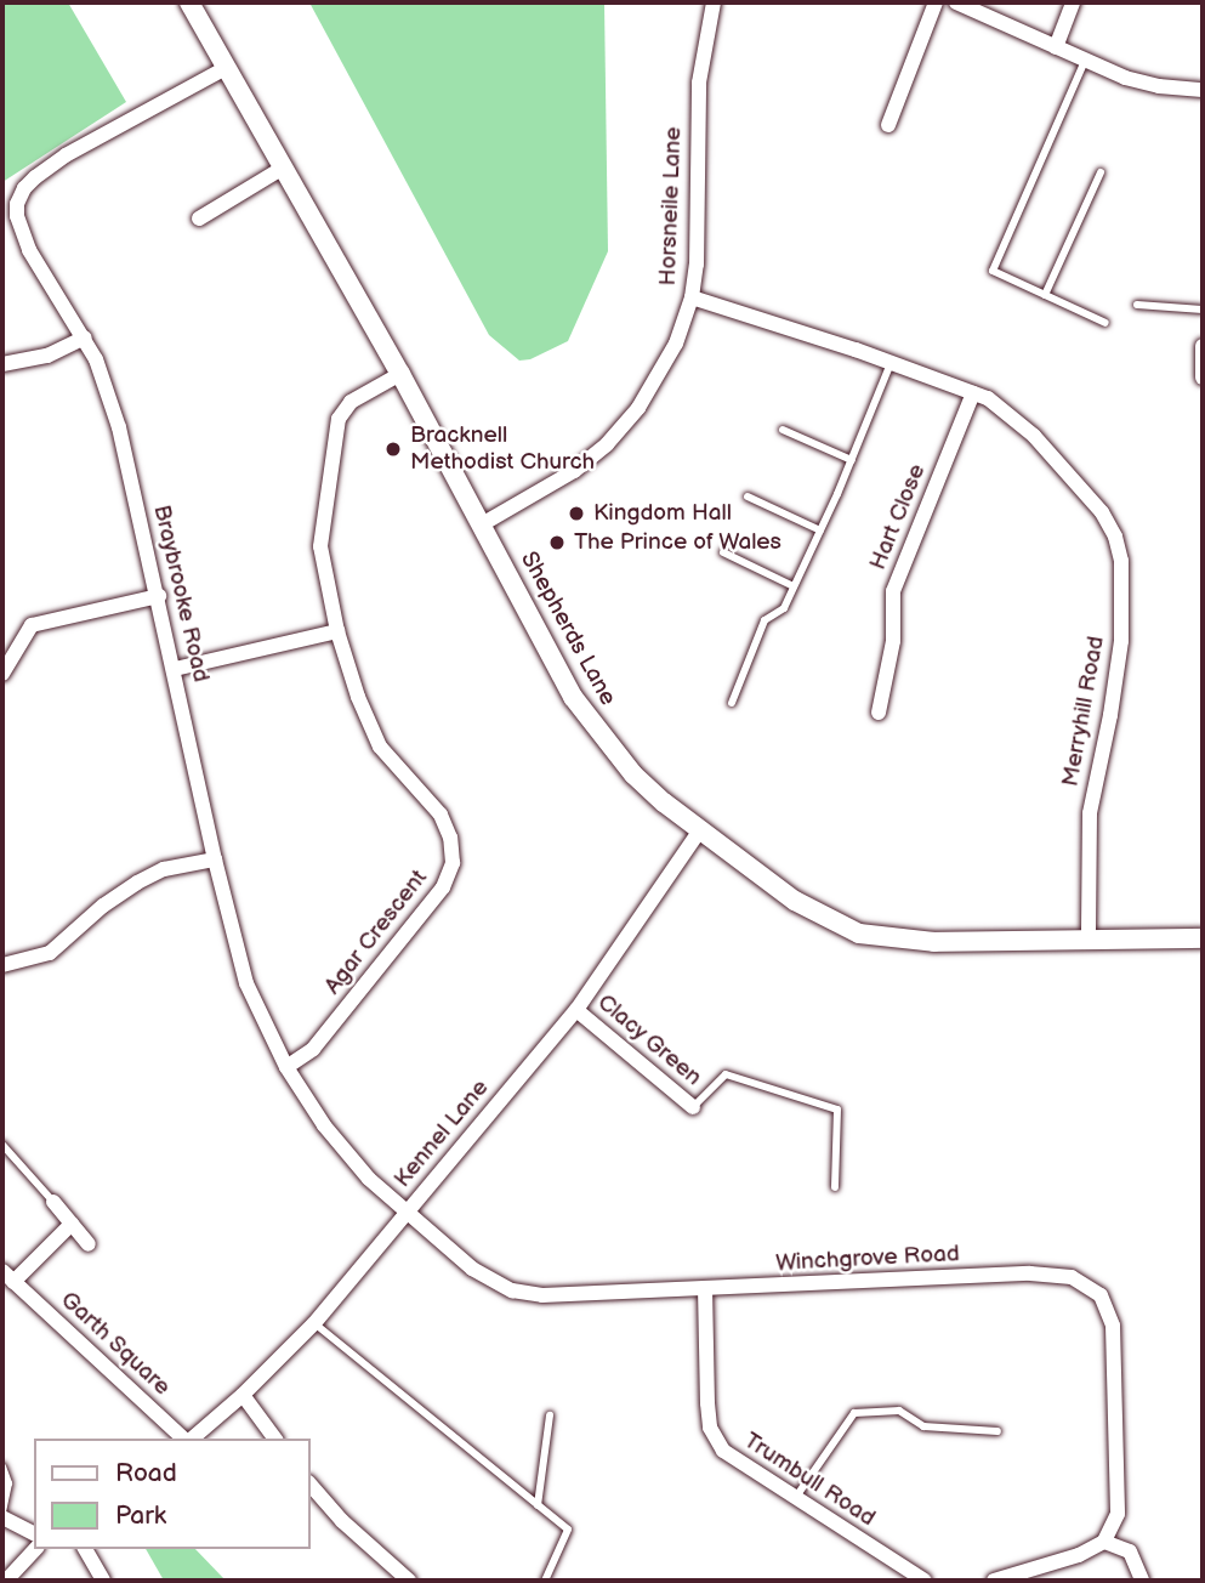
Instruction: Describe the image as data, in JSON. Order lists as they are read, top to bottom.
{
  "streets": {
    "street": [
      "Horsneile Lane",
      "Hart Close",
      "Braybrooke Road",
      "Shepherds Lane",
      "Merryhill Road",
      "Agar Crescent",
      "Clacy Green",
      "Kennel Lane",
      "Winchgrove Road",
      "Garth Square",
      "Trumbull Road"
    ]
  },
  "crossings": [
    ["Horsneile Lane", "Shepherds Lane"],
    ["Horsneile Lane", "Merryhill Road"],
    ["Hart Close", "Merryhill Road"],
    ["Braybrooke Road", "Shepherds Lane"],
    ["Braybrooke Road", "Agar Crescent"],
    ["Braybrooke Road", "Kennel Lane"],
    ["Braybrooke Road", "Winchgrove Road"],
    ["Shepherds Lane", "Merryhill Road"],
    ["Shepherds Lane", "Agar Crescent"],
    ["Shepherds Lane", "Kennel Lane"],
    ["Clacy Green", "Kennel Lane"],
    ["Kennel Lane", "Winchgrove Road"],
    ["Winchgrove Road", "Trumbull Road"]
  ],
  "places": ["Bracknell Methodist Church", "Kingdom Hall", "The Prince of Wales"],
  "legend": ["Road", "Park"]
}
